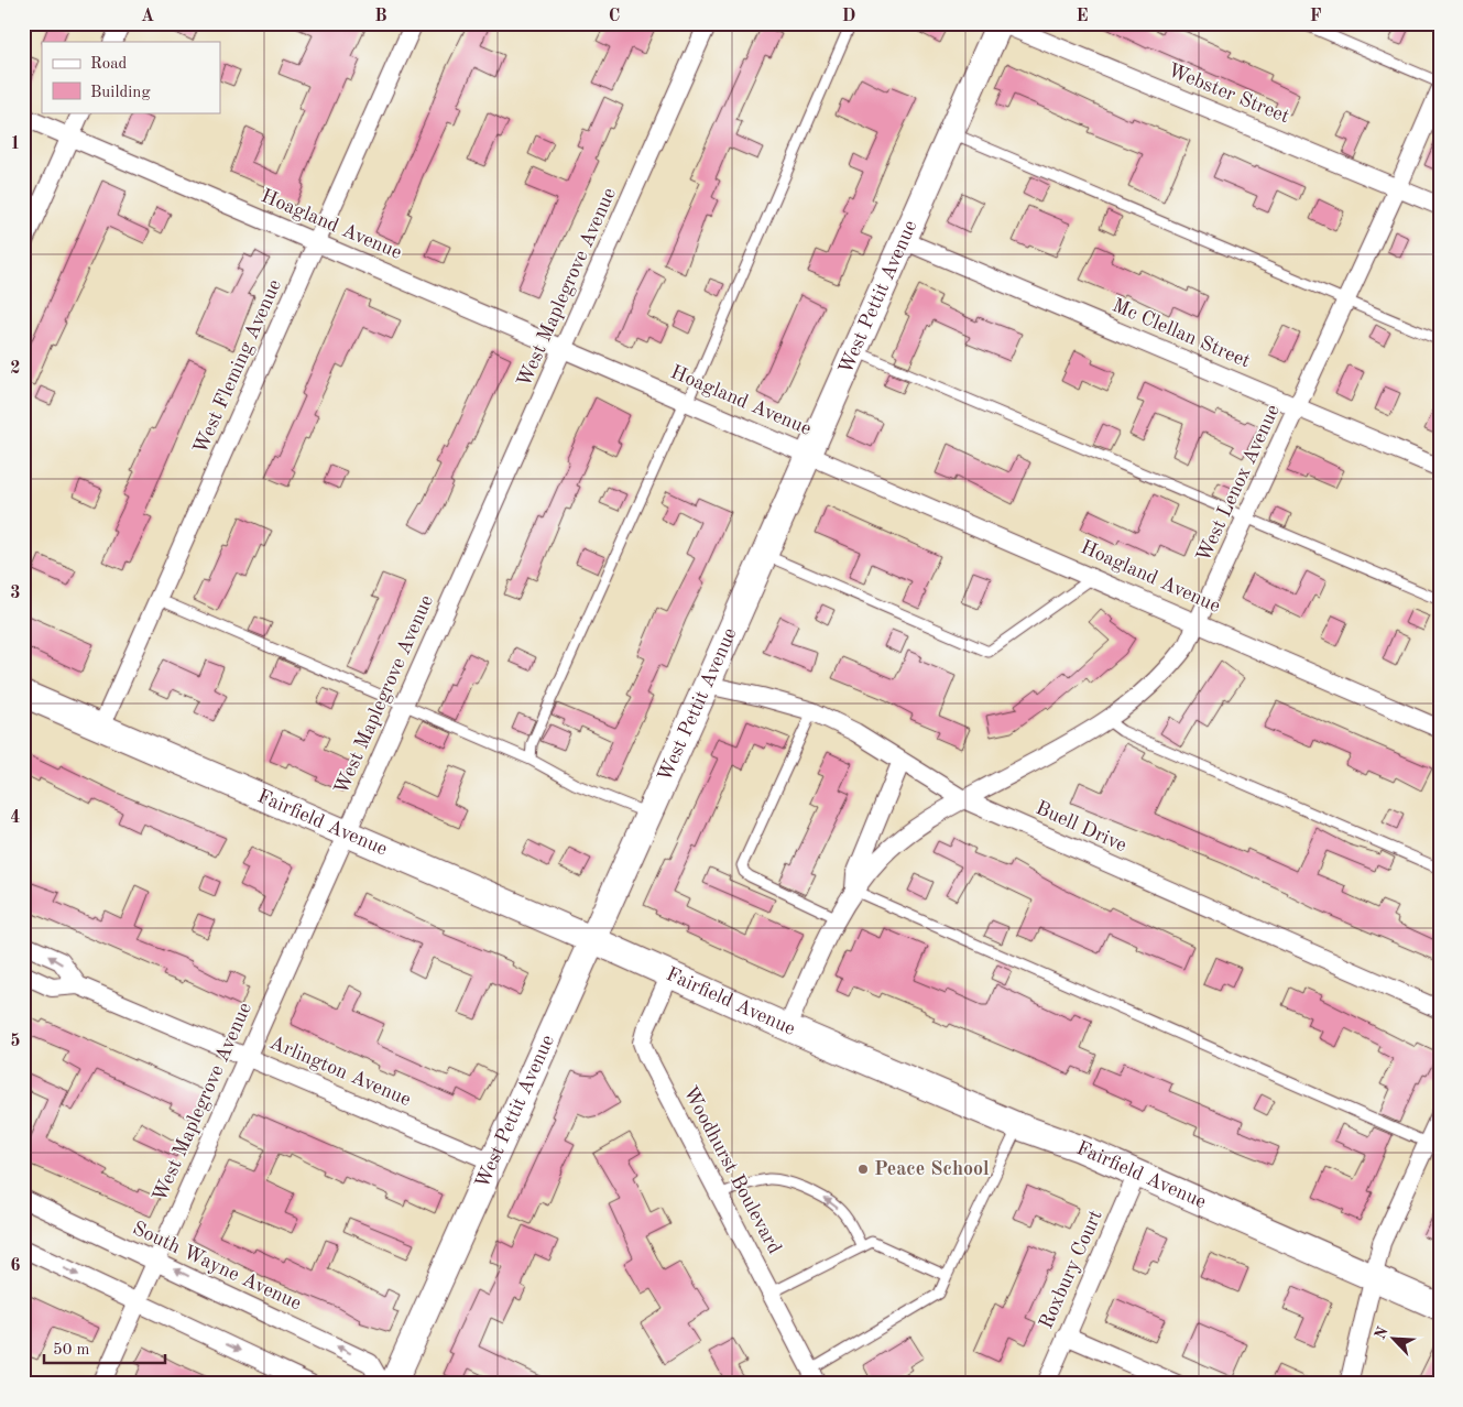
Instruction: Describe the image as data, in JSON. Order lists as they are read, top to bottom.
{
  "streets": {
    "main road": ["West Pettit Avenue", "Fairfield Avenue"],
    "street": [
      "Webster Street",
      "Hoagland Avenue",
      "West Maplegrove Avenue",
      "Mc Clellan Street",
      "West Fleming Avenue",
      "West Lenox Avenue",
      "Buell Drive",
      "Arlington Avenue",
      "Woodhurst Boulevard",
      "South Wayne Avenue",
      "Roxbury Court"
    ]
  },
  "crossings": [
    ["Webster Street", "West Pettit Avenue"],
    ["Webster Street", "West Lenox Avenue"],
    ["Hoagland Avenue", "West Maplegrove Avenue"],
    ["Hoagland Avenue", "West Pettit Avenue"],
    ["Hoagland Avenue", "West Fleming Avenue"],
    ["Hoagland Avenue", "West Lenox Avenue"],
    ["West Maplegrove Avenue", "Fairfield Avenue"],
    ["West Maplegrove Avenue", "Arlington Avenue"],
    ["West Maplegrove Avenue", "South Wayne Avenue"],
    ["West Pettit Avenue", "Mc Clellan Street"],
    ["West Pettit Avenue", "Fairfield Avenue"],
    ["West Pettit Avenue", "Buell Drive"],
    ["West Pettit Avenue", "Arlington Avenue"],
    ["Mc Clellan Street", "West Lenox Avenue"],
    ["West Fleming Avenue", "Fairfield Avenue"],
    ["West Lenox Avenue", "Fairfield Avenue"],
    ["West Lenox Avenue", "Buell Drive"],
    ["Fairfield Avenue", "Woodhurst Boulevard"],
    ["Fairfield Avenue", "Roxbury Court"]
  ],
  "places": ["Peace School"],
  "legend": ["Road", "Building"],
  "scale_bar": "50 m",
  "north": "top left",
  "grid": {
    "columns": [
      "A",
      "B",
      "C",
      "D",
      "E",
      "F"
    ],
    "rows": [
      "1",
      "2",
      "3",
      "4",
      "5",
      "6"
    ]
  }
}
